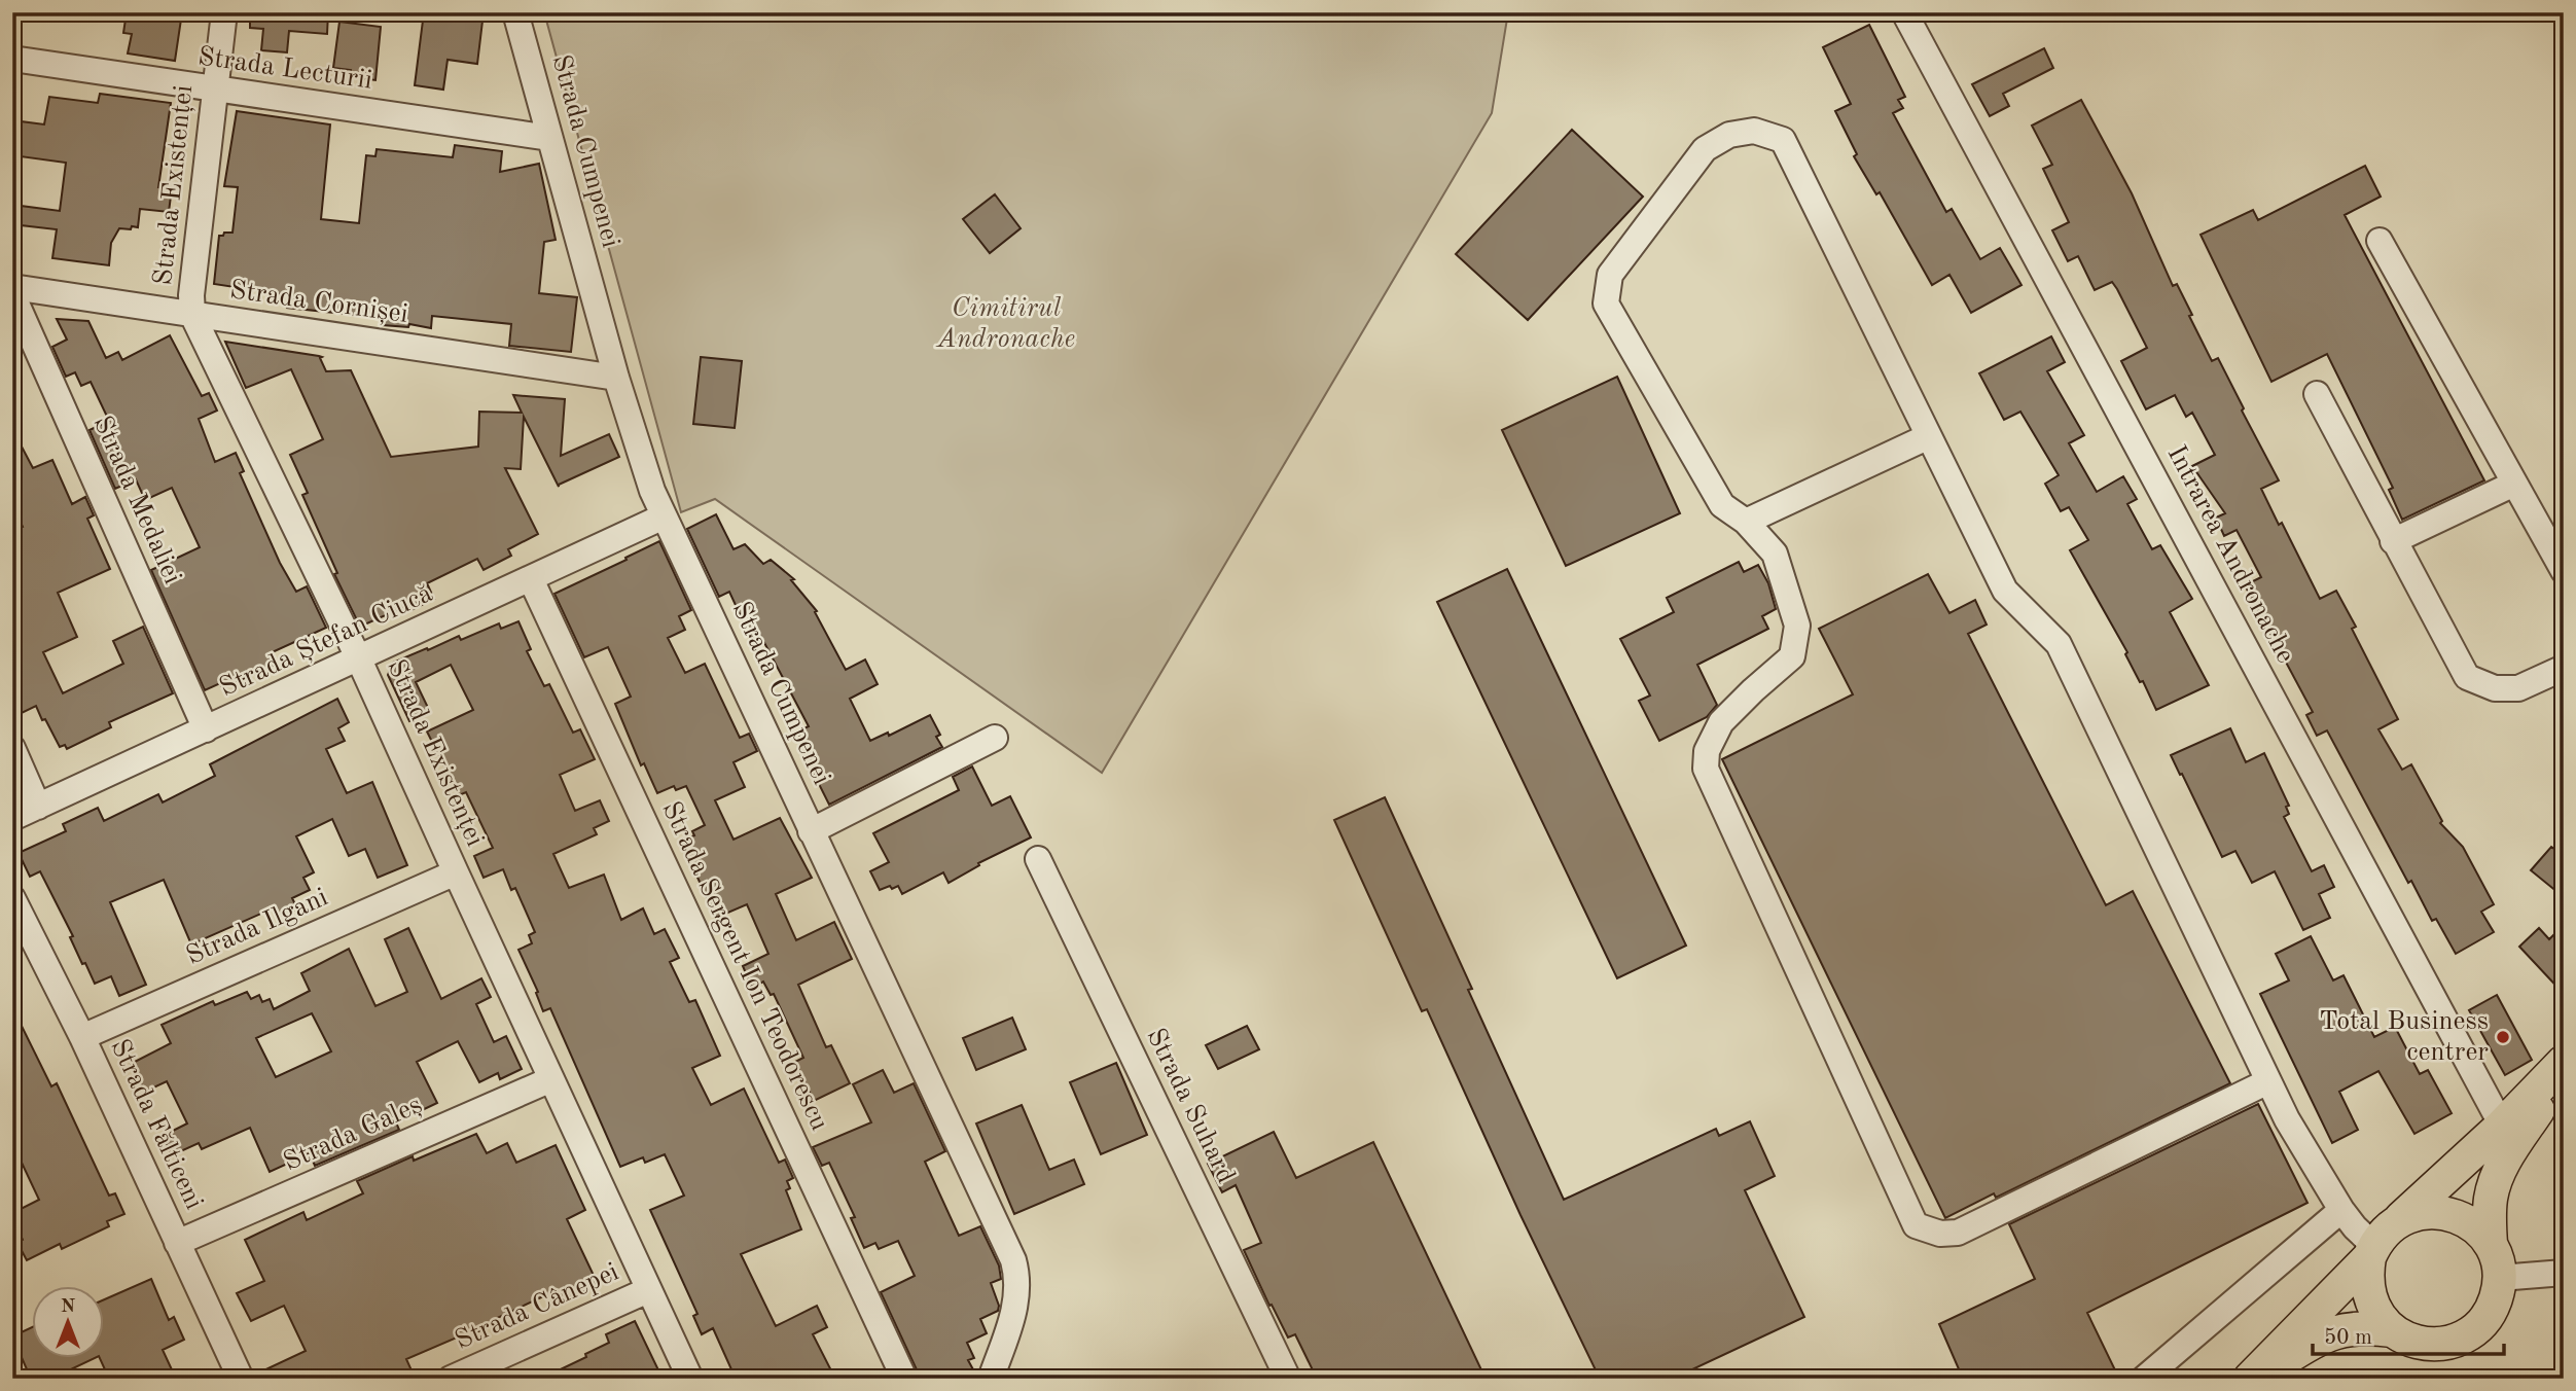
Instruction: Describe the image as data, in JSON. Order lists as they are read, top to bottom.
{
  "streets": {
    "street": [
      "Strada Lecturii",
      "Strada Cumpenei",
      "Strada Existenței",
      "Strada Cornișei",
      "Strada Medaliei",
      "Intrarea Andronache",
      "Strada Ștefan Ciucă",
      "Strada Ilgani",
      "Strada Sergent Ion Teodorescu",
      "Strada Suhard",
      "Strada Fălticeni",
      "Strada Galeș",
      "Strada Cânepei"
    ]
  },
  "crossings": [
    ["Strada Lecturii", "Strada Cumpenei"],
    ["Strada Lecturii", "Strada Existenței"],
    ["Strada Cumpenei", "Strada Cornișei"],
    ["Strada Cumpenei", "Strada Ștefan Ciucă"],
    ["Strada Existenței", "Strada Cornișei"],
    ["Strada Existenței", "Strada Ștefan Ciucă"],
    ["Strada Existenței", "Strada Ilgani"],
    ["Strada Existenței", "Strada Galeș"],
    ["Strada Existenței", "Strada Cânepei"],
    ["Strada Medaliei", "Strada Ștefan Ciucă"],
    ["Strada Ștefan Ciucă", "Strada Sergent Ion Teodorescu"],
    ["Strada Ilgani", "Strada Fălticeni"],
    ["Strada Fălticeni", "Strada Galeș"]
  ],
  "parks": ["Cimitirul Andronache"],
  "places": ["Total Business centrer"],
  "scale_bar": "50 m",
  "north": "top"
}
